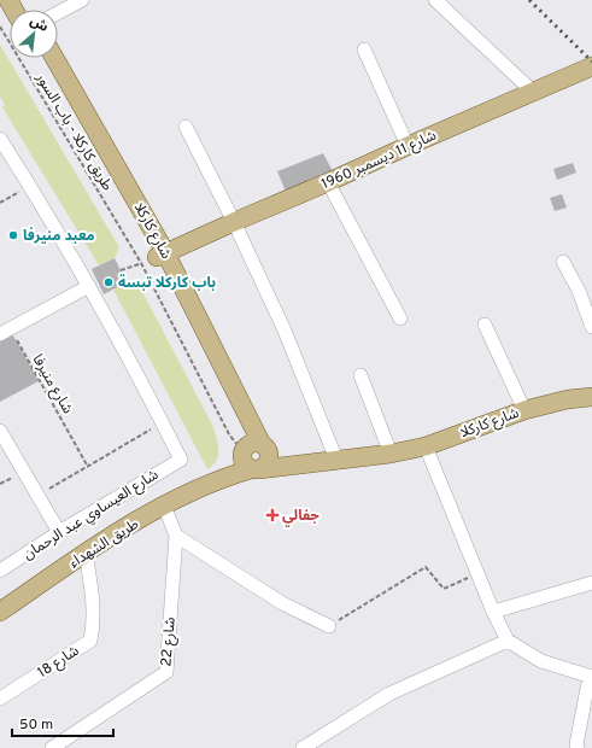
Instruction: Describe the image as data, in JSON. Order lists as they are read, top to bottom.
{
  "streets": {
    "main road": ["شارع 11 ديسمبر 1960", "شارع كاركلا", "طريق الشهداء"],
    "street": ["شارع العيساوي عبد الرحمان", "شارع 22", "شارع 18"],
    "path": ["طريق كاركلا - باب السور", "شارع منيرفا"]
  },
  "crossings": [
    ["طريق كاركلا - باب السور", "شارع 11 ديسمبر 1960"],
    ["طريق كاركلا - باب السور", "شارع كاركلا"],
    ["طريق كاركلا - باب السور", "طريق الشهداء"],
    ["شارع 11 ديسمبر 1960", "شارع كاركلا"],
    ["شارع كاركلا", "طريق الشهداء"],
    ["طريق الشهداء", "شارع 22"],
    ["طريق الشهداء", "شارع 18"]
  ],
  "places": {
    "other": ["معبد منيرفا", "باب كاركلا تبسة"],
    "health": ["جفالي"]
  },
  "scale_bar": "50 m",
  "north": "top right"
}
